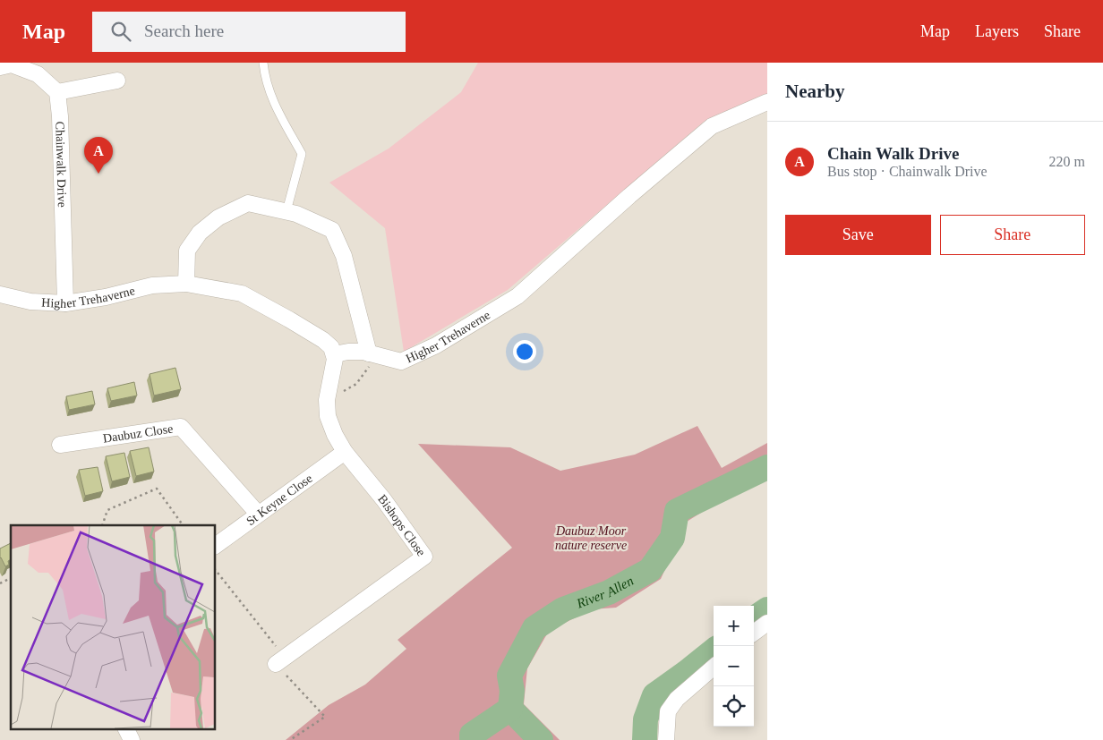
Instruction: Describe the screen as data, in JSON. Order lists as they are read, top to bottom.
{
  "streets": {
    "street": [
      "Chainwalk Drive",
      "Higher Trehaverne",
      "Daubuz Close",
      "St Keyne Close",
      "Bishops Close"
    ]
  },
  "crossings": [
    ["Chainwalk Drive", "Higher Trehaverne"],
    ["Higher Trehaverne", "Bishops Close"],
    ["Daubuz Close", "St Keyne Close"],
    ["St Keyne Close", "Bishops Close"]
  ],
  "water": ["River Allen"],
  "parks": ["Daubuz Moor nature reserve"],
  "page": {
    "header": "Map",
    "search": "Search here",
    "nav": ["Map", "Layers", "Share"],
    "heading": "Nearby",
    "list": [
      {
        "mark": "A",
        "name": "Chain Walk Drive",
        "note": "Bus stop · Chainwalk Drive",
        "value": "220 m"
      }
    ],
    "pins": "A",
    "buttons": ["Save", "Share"],
    "map_buttons": ["+", "−"]
  }
}
